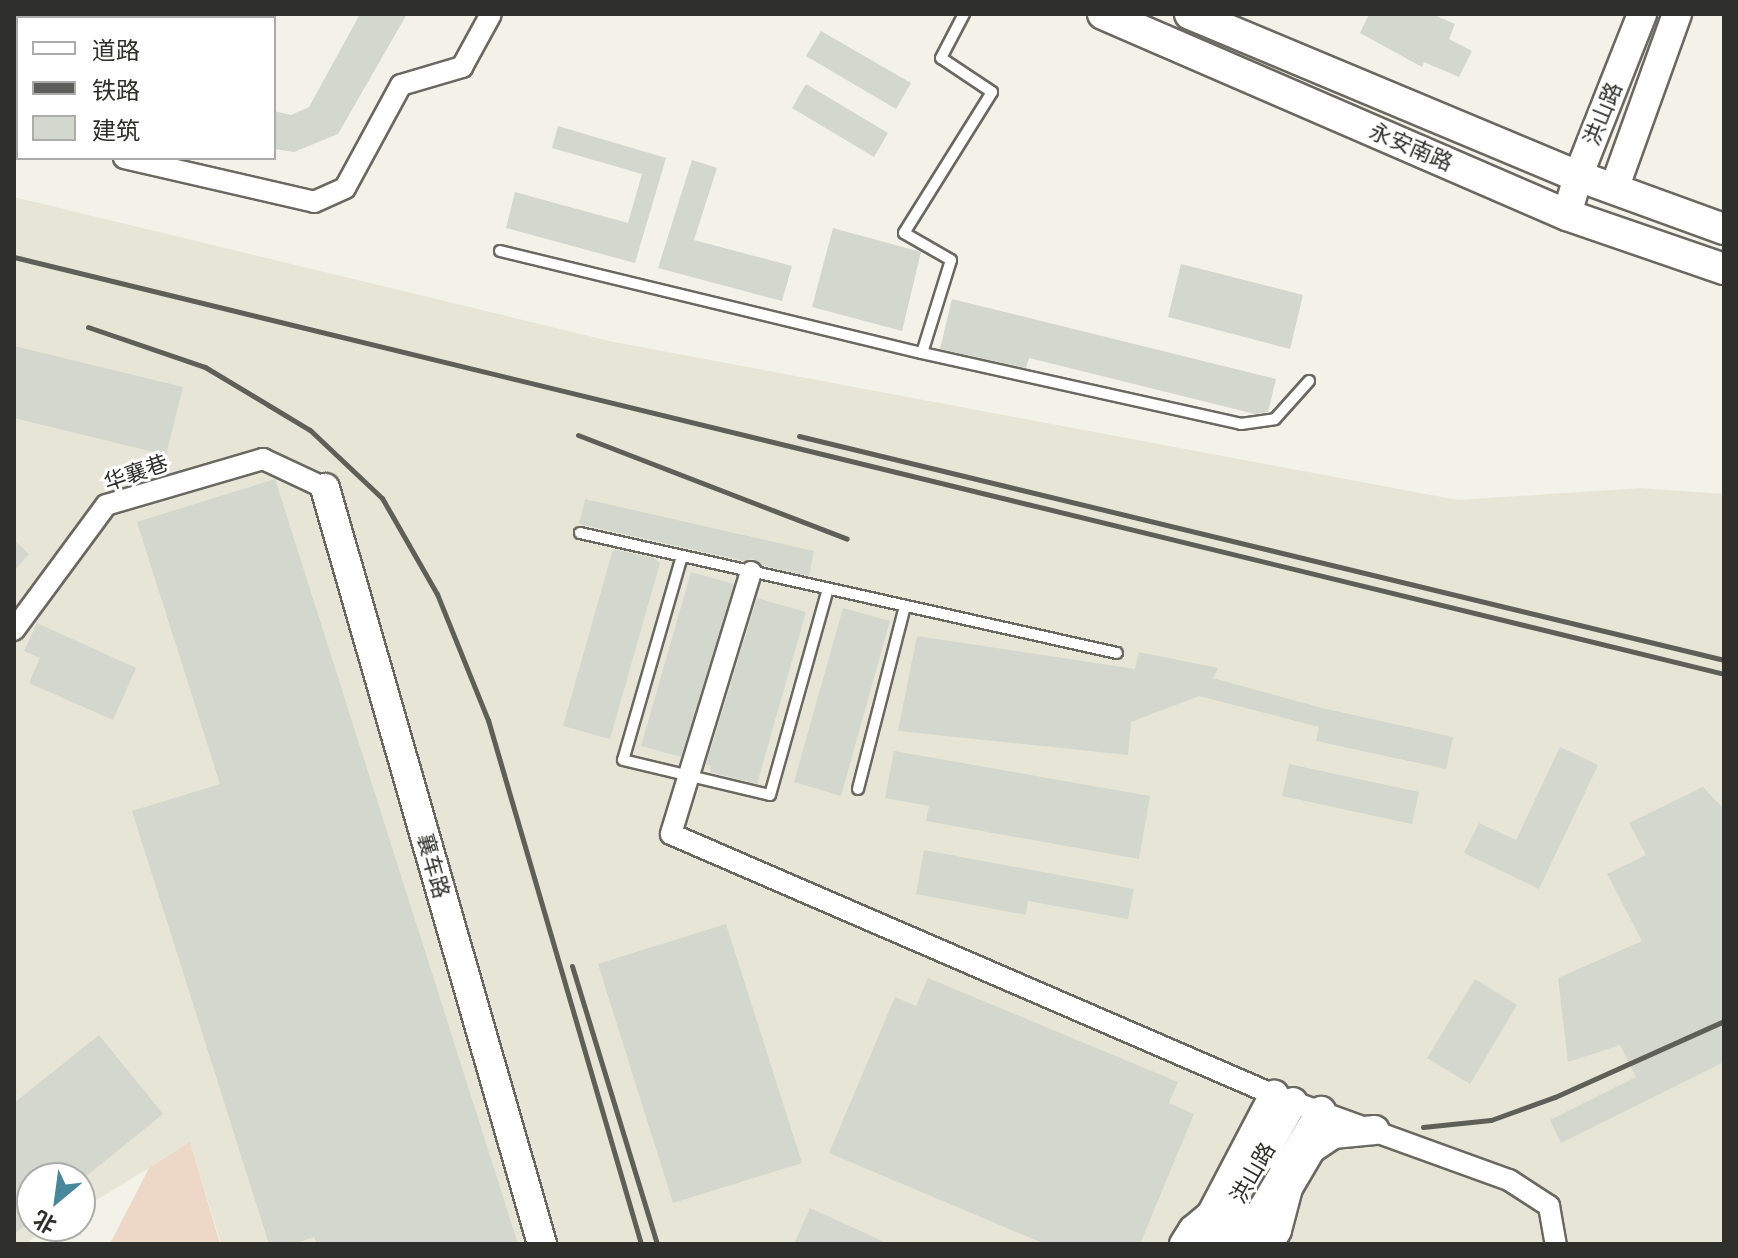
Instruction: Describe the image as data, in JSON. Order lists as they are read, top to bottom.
{
  "streets": {
    "main road": ["永安南路"],
    "street": ["洪山路", "华襄巷", "襄车路"]
  },
  "crossings": [
    ["洪山路", "永安南路"],
    ["华襄巷", "襄车路"]
  ],
  "legend": ["道路", "铁路", "建筑"],
  "north": "bottom left"
}
